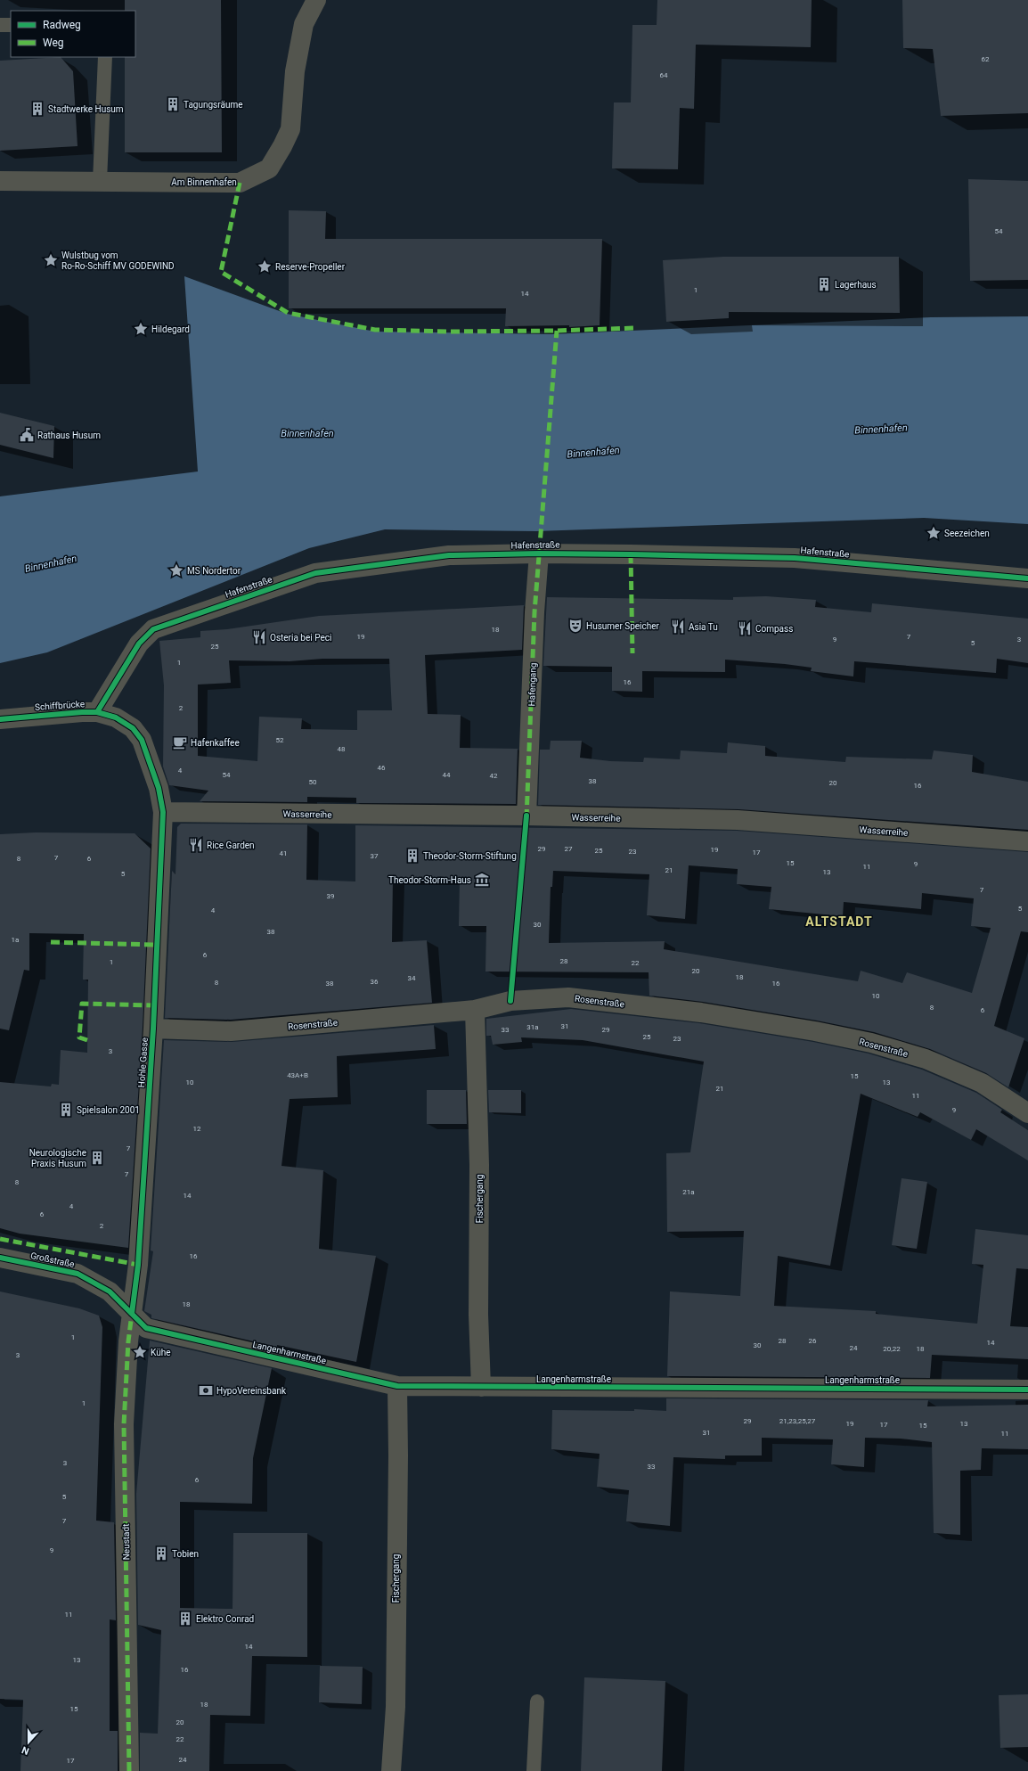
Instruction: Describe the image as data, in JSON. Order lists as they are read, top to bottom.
{
  "streets": {
    "street": [
      "Am Binnenhafen",
      "Hafenstraße",
      "Hafengang",
      "Schiffbrücke",
      "Wasserreihe",
      "Rosenstraße",
      "Hohle Gasse",
      "Fischergang",
      "Großstraße",
      "Langenharmstraße",
      "Neustadt"
    ]
  },
  "crossings": [
    ["Hafenstraße", "Hafengang"],
    ["Hafenstraße", "Schiffbrücke"],
    ["Hafengang", "Wasserreihe"],
    ["Schiffbrücke", "Wasserreihe"],
    ["Schiffbrücke", "Hohle Gasse"],
    ["Wasserreihe", "Hohle Gasse"],
    ["Rosenstraße", "Hohle Gasse"],
    ["Rosenstraße", "Fischergang"],
    ["Hohle Gasse", "Großstraße"],
    ["Hohle Gasse", "Langenharmstraße"],
    ["Hohle Gasse", "Neustadt"],
    ["Fischergang", "Langenharmstraße"],
    ["Großstraße", "Langenharmstraße"],
    ["Großstraße", "Neustadt"],
    ["Langenharmstraße", "Neustadt"]
  ],
  "districts": ["ALTSTADT"],
  "water": ["Binnenhafen"],
  "places": {
    "building": [
      "Tagungsräume",
      "Stadtwerke Husum",
      "Lagerhaus",
      "Theodor-Storm-Stiftung",
      "Spielsalon 2001",
      "Neurologische Praxis Husum",
      "Tobien",
      "Elektro Conrad"
    ],
    "place": [
      "Wulstbug vom Ro-Ro-Schiff MV GODEWIND",
      "Reserve-Propeller",
      "Hildegard",
      "Seezeichen",
      "MS Nordertor",
      "Kühe"
    ],
    "public building": ["Rathaus Husum"],
    "theatre": ["Husumer Speicher"],
    "restaurant": [
      "Asia Tu",
      "Compass",
      "Osteria bei Peci",
      "Rice Garden"
    ],
    "cafe": ["Hafenkaffee"],
    "museum": ["Theodor-Storm-Haus"],
    "bank": ["HypoVereinsbank"]
  },
  "house_numbers": [
    "62",
    "64",
    "54",
    "1",
    "14",
    "18",
    "19",
    "7",
    "9",
    "3",
    "5",
    "25",
    "1",
    "16",
    "2",
    "52",
    "48",
    "46",
    "4",
    "54",
    "44",
    "42",
    "38",
    "50",
    "20",
    "16",
    "29",
    "27",
    "19",
    "25",
    "23",
    "17",
    "41",
    "37",
    "7",
    "8",
    "6",
    "15",
    "9",
    "11",
    "21",
    "13",
    "5",
    "7",
    "39",
    "5",
    "4",
    "30",
    "38",
    "1a",
    "6",
    "28",
    "1",
    "22",
    "20",
    "18",
    "34",
    "36",
    "8",
    "38",
    "16",
    "10",
    "8",
    "6",
    "31",
    "31a",
    "33",
    "29",
    "25",
    "23",
    "3",
    "43A+B",
    "15",
    "10",
    "13",
    "21",
    "11",
    "9",
    "12",
    "7",
    "7",
    "8",
    "21a",
    "14",
    "4",
    "6",
    "2",
    "16",
    "18",
    "1",
    "28",
    "26",
    "14",
    "30",
    "24",
    "20,22",
    "18",
    "3",
    "1",
    "29",
    "21,23,25,27",
    "19",
    "13",
    "17",
    "15",
    "31",
    "11",
    "3",
    "33",
    "6",
    "5",
    "7",
    "9",
    "11",
    "14",
    "13",
    "16",
    "18",
    "15",
    "20",
    "22",
    "24",
    "17"
  ],
  "legend": ["Radweg", "Weg"],
  "north": "bottom"
}
